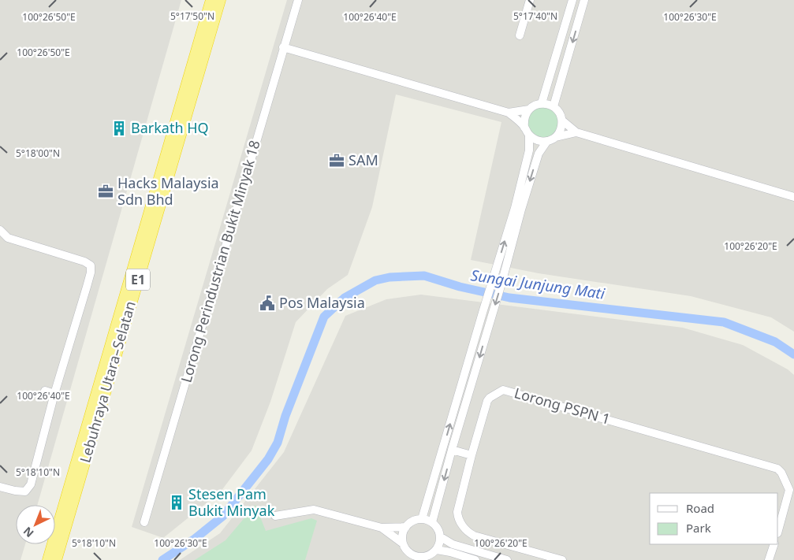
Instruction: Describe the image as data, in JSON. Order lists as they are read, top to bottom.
{
  "streets": {
    "highway": ["E1", "Lebuhraya Utara–Selatan"],
    "street": ["Lorong Perindustrian Bukit Minyak 18", "Lorong PSPN 1"]
  },
  "water": ["Sungai Junjung Mati"],
  "places": {
    "building": ["Barkath HQ", "Stesen Pam Bukit Minyak"],
    "office": ["SAM", "Hacks Malaysia Sdn Bhd"],
    "public building": ["Pos Malaysia"]
  },
  "legend": ["Road", "Park"],
  "north": "bottom left",
  "coordinates": [
    "5°17'50\"N",
    "5°17'40\"N",
    "100°26'50\"E",
    "100°26'40\"E",
    "100°26'30\"E",
    "5°18'00\"N",
    "100°26'20\"E",
    "5°18'10\"N"
  ]
}
